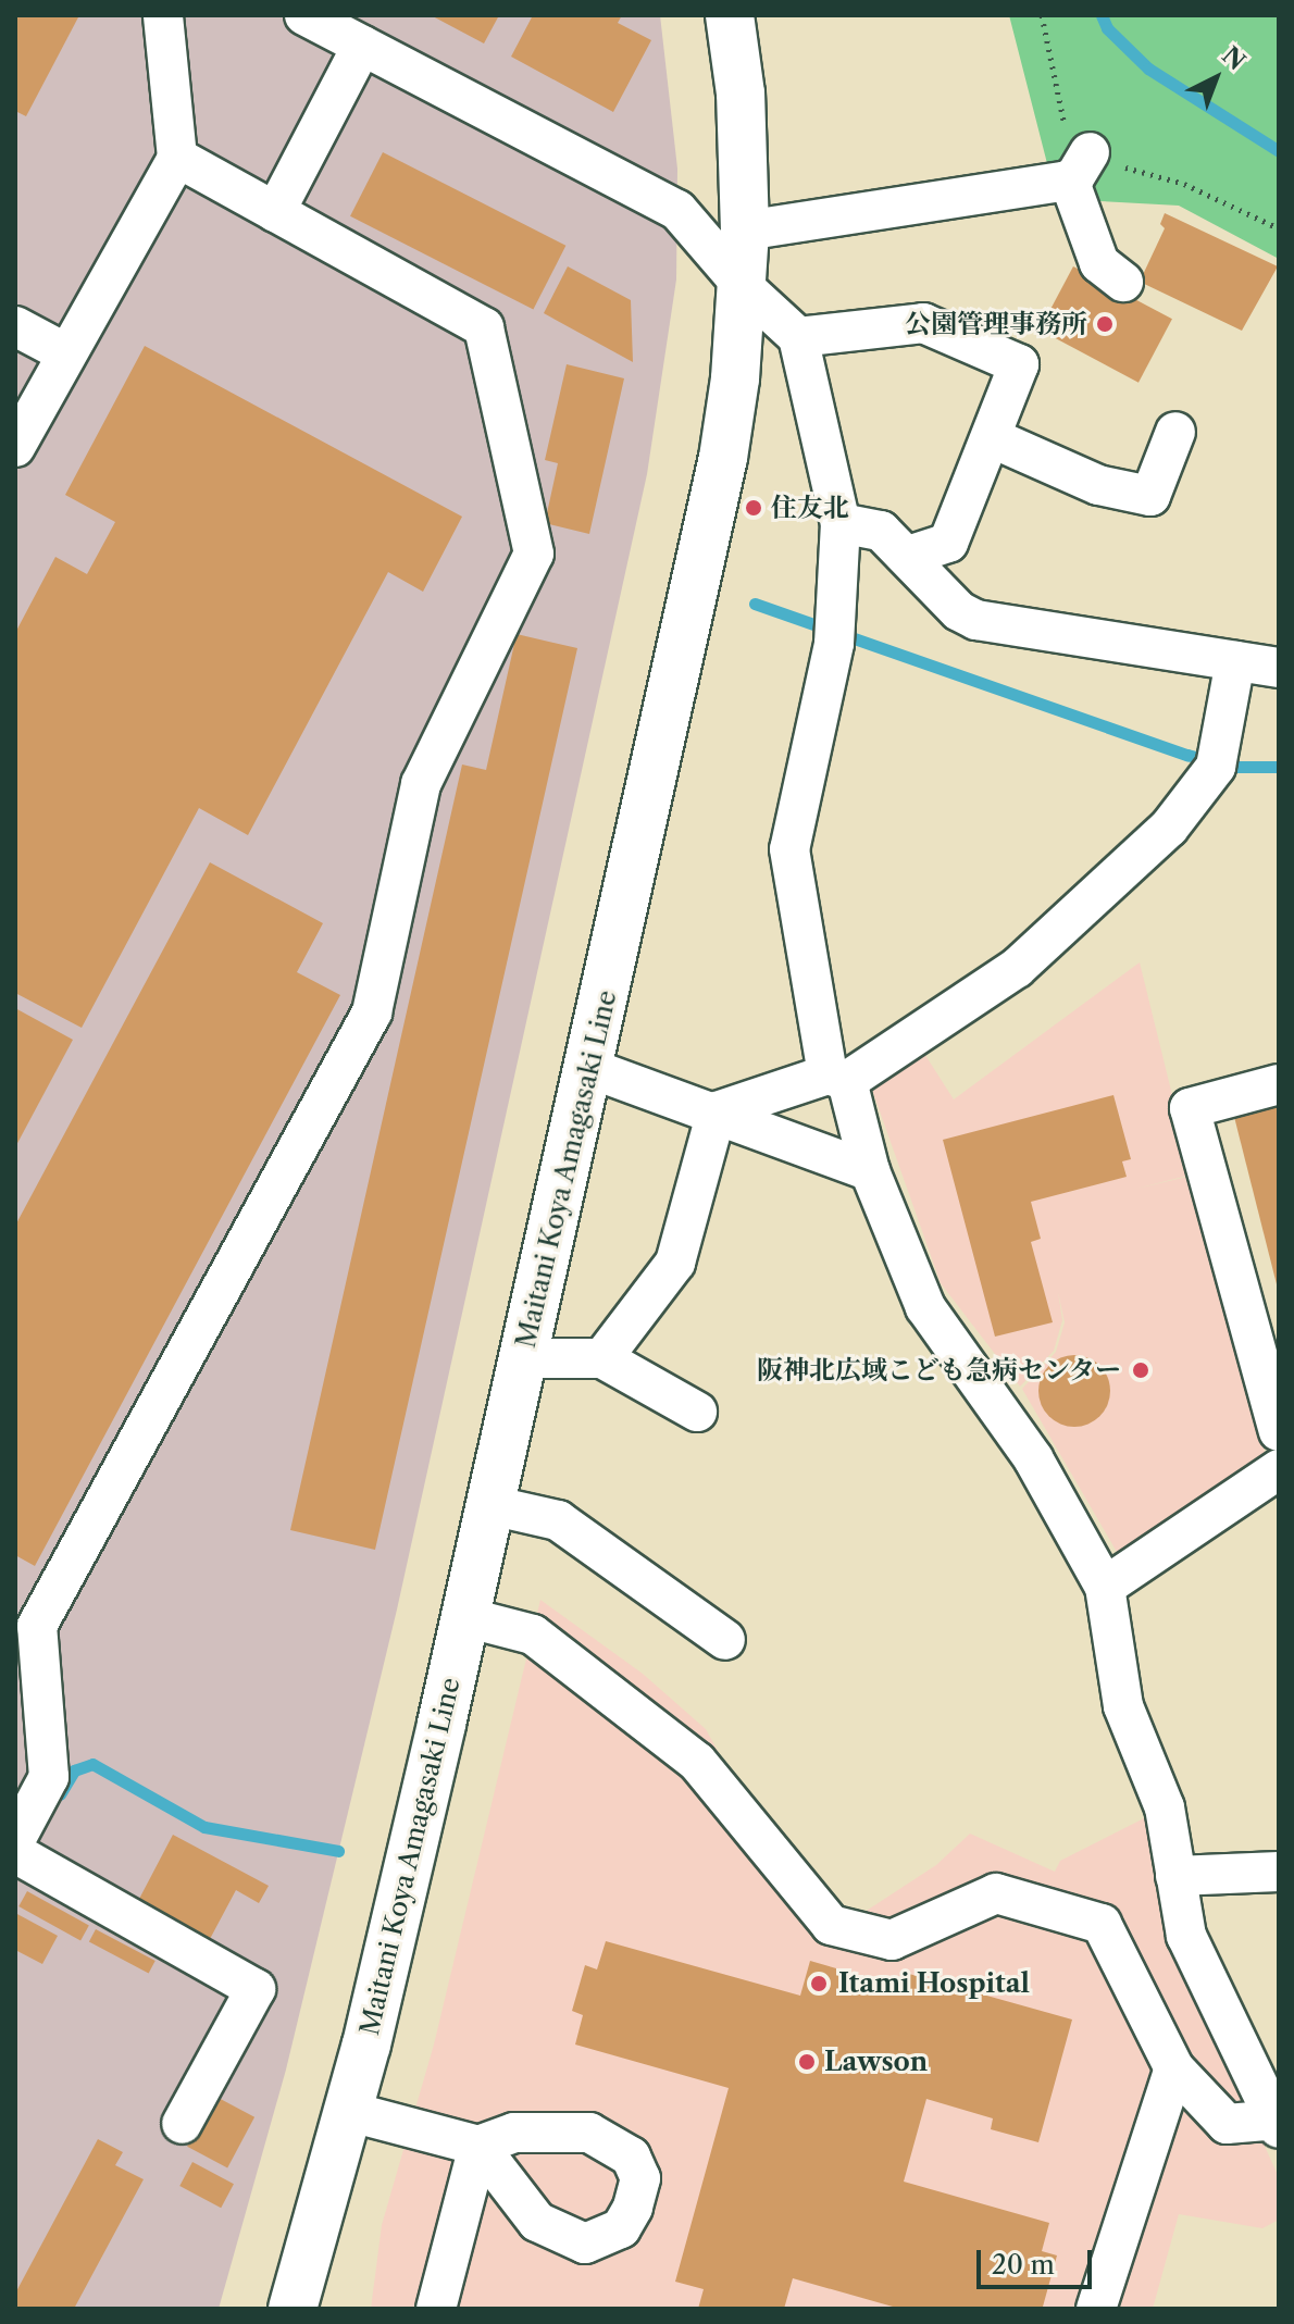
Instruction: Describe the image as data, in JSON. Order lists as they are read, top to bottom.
{
  "streets": {
    "main road": ["Maitani Koya Amagasaki Line"]
  },
  "places": [
    "公園管理事務所",
    "住友北",
    "阪神北広域こども急病センター",
    "Itami Hospital",
    "Lawson"
  ],
  "scale_bar": "20 m",
  "north": "top right"
}
